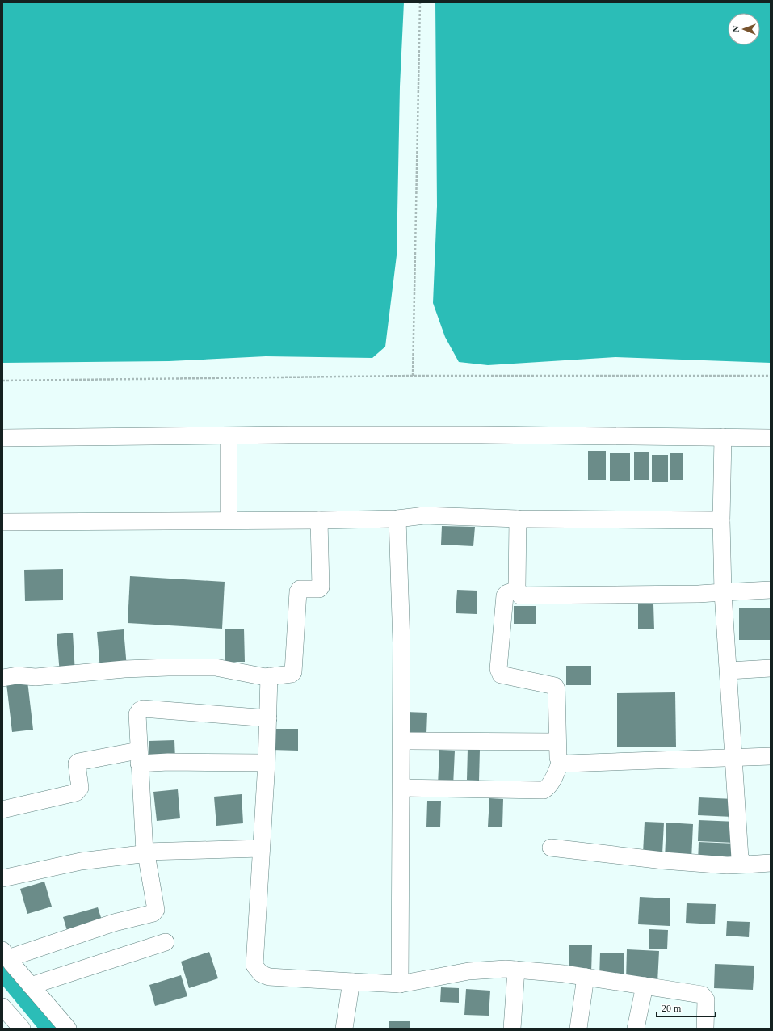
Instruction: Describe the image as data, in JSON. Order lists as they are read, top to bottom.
{
  "scale_bar": "20 m",
  "north": "left"
}
